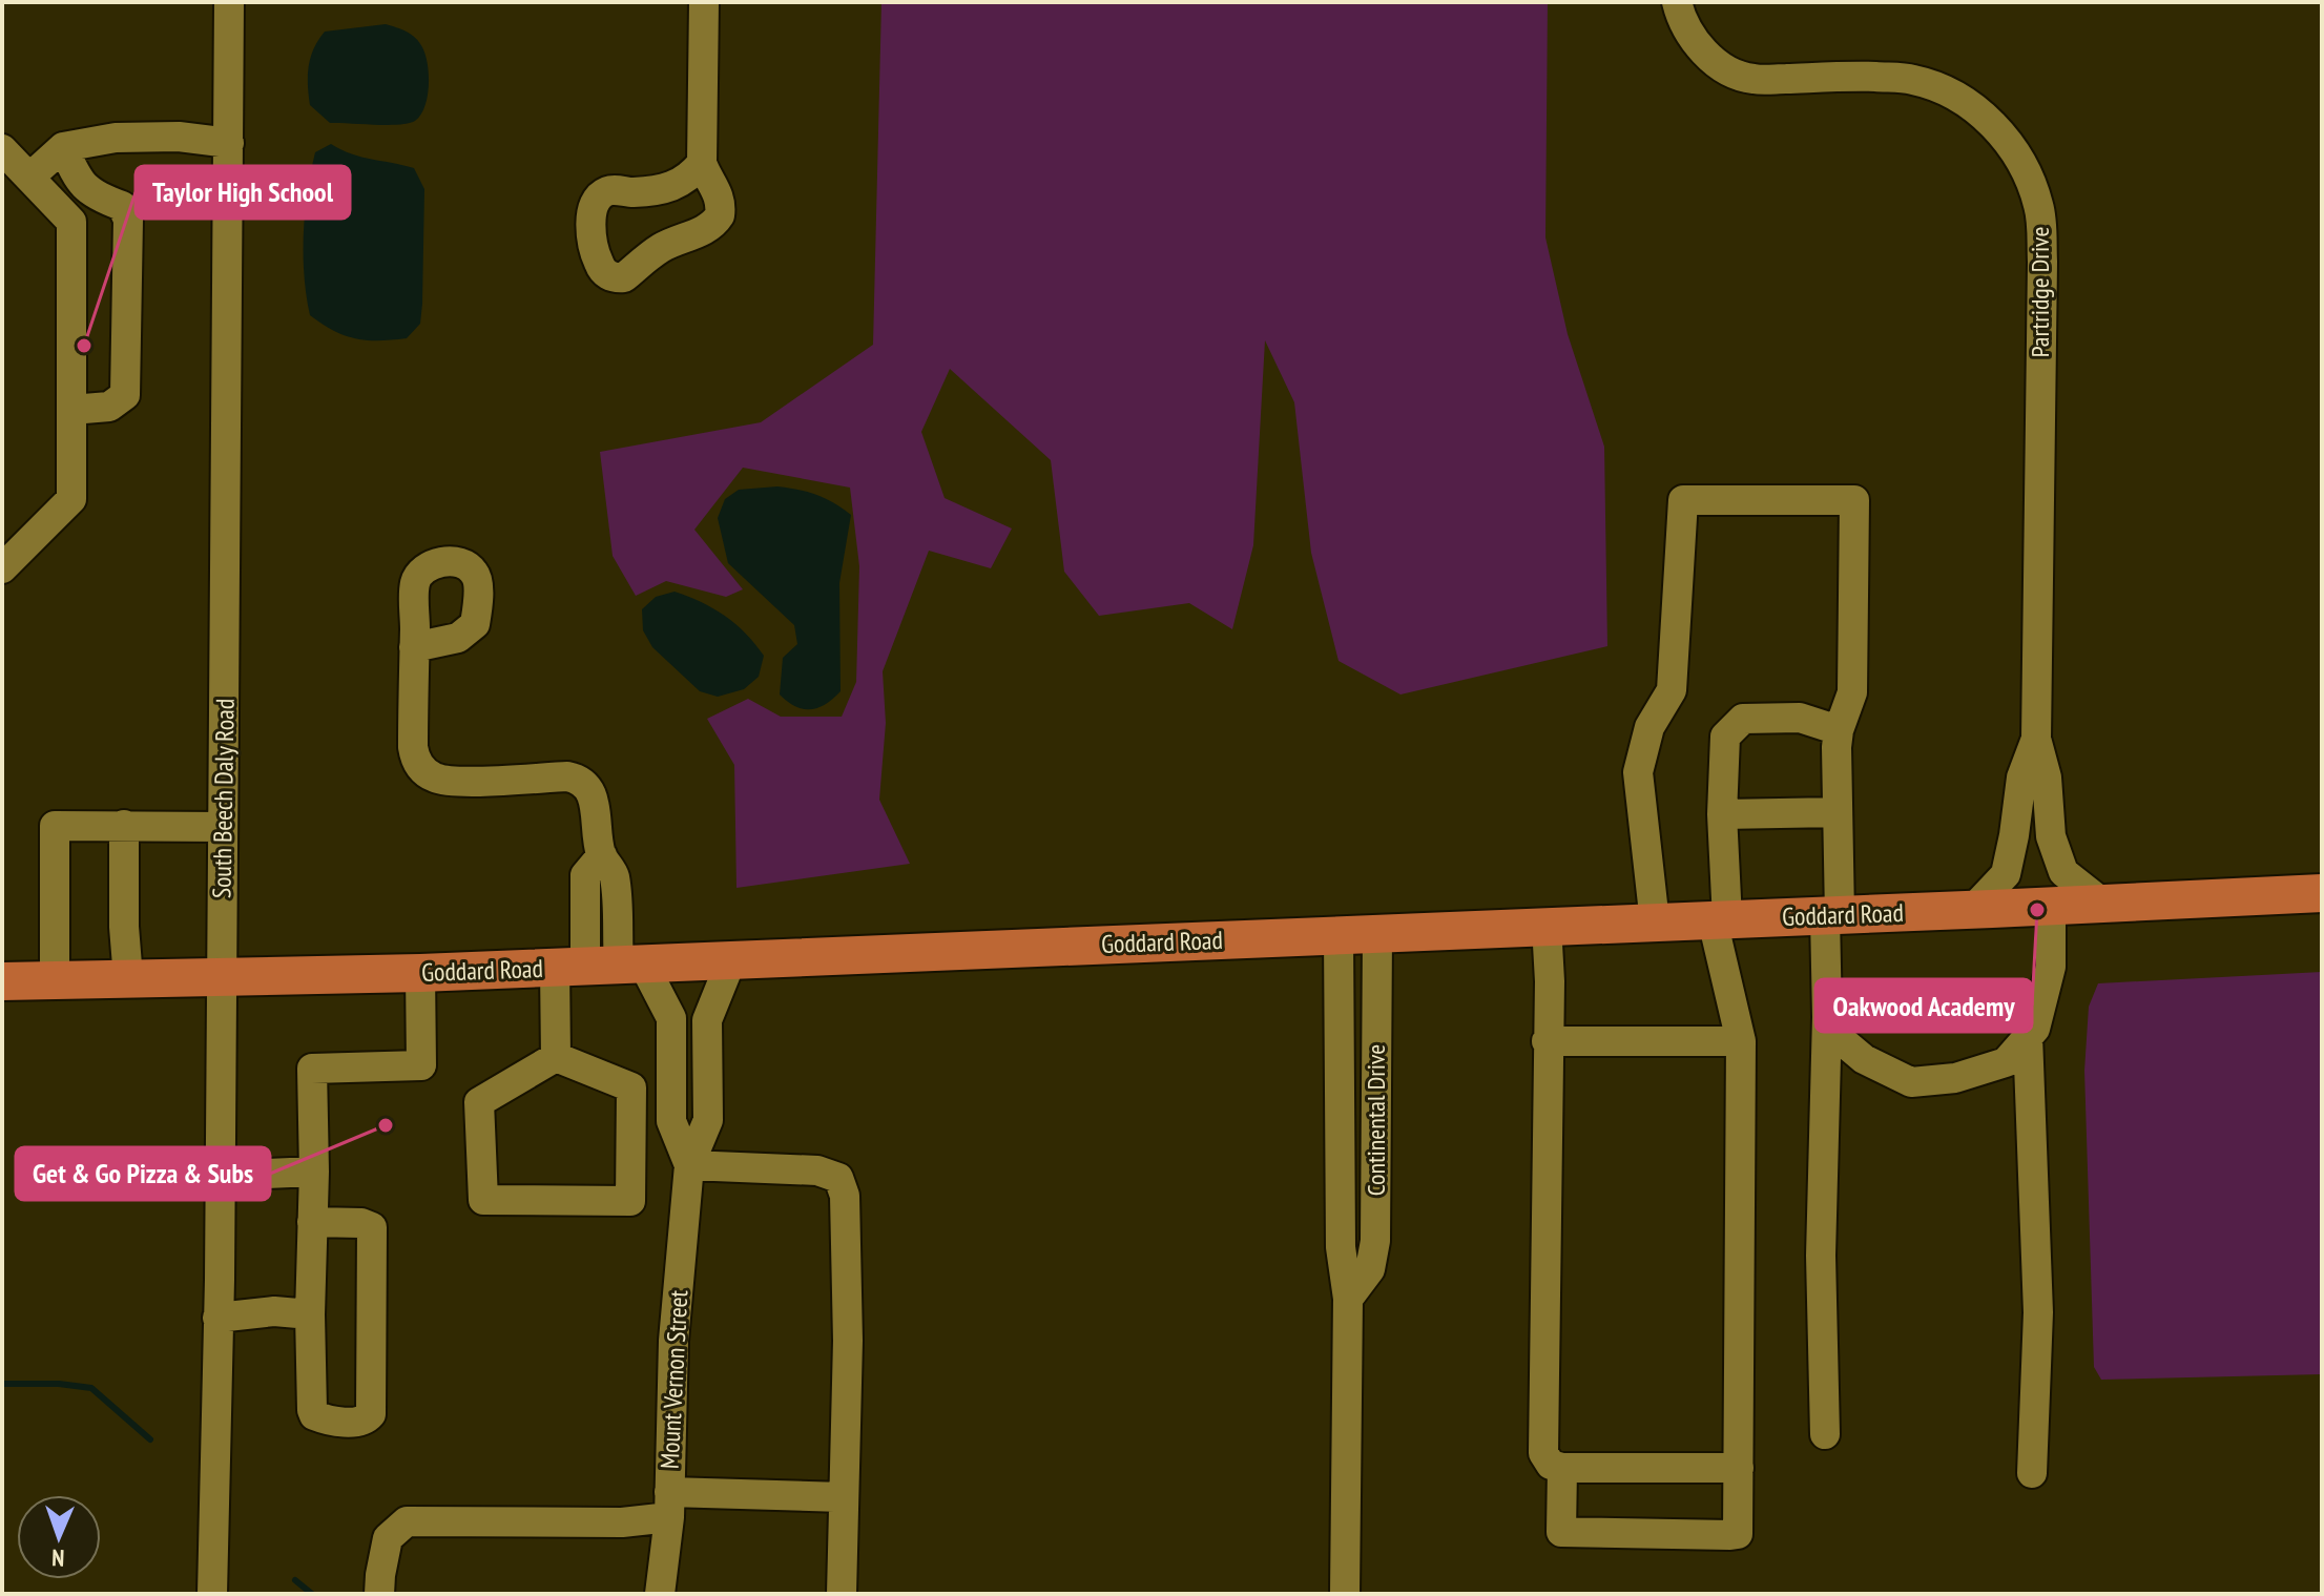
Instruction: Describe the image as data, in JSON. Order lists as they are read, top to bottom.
{
  "streets": {
    "main road": ["Goddard Road"],
    "street": [
      "Partridge Drive",
      "South Beech Daly Road",
      "Continental Drive",
      "Mount Vernon Street"
    ]
  },
  "crossings": [
    ["South Beech Daly Road", "Goddard Road"],
    ["Goddard Road", "Continental Drive"],
    ["Goddard Road", "Mount Vernon Street"]
  ],
  "places": ["Taylor High School", "Oakwood Academy", "Get & Go Pizza & Subs"],
  "north": "bottom"
}
